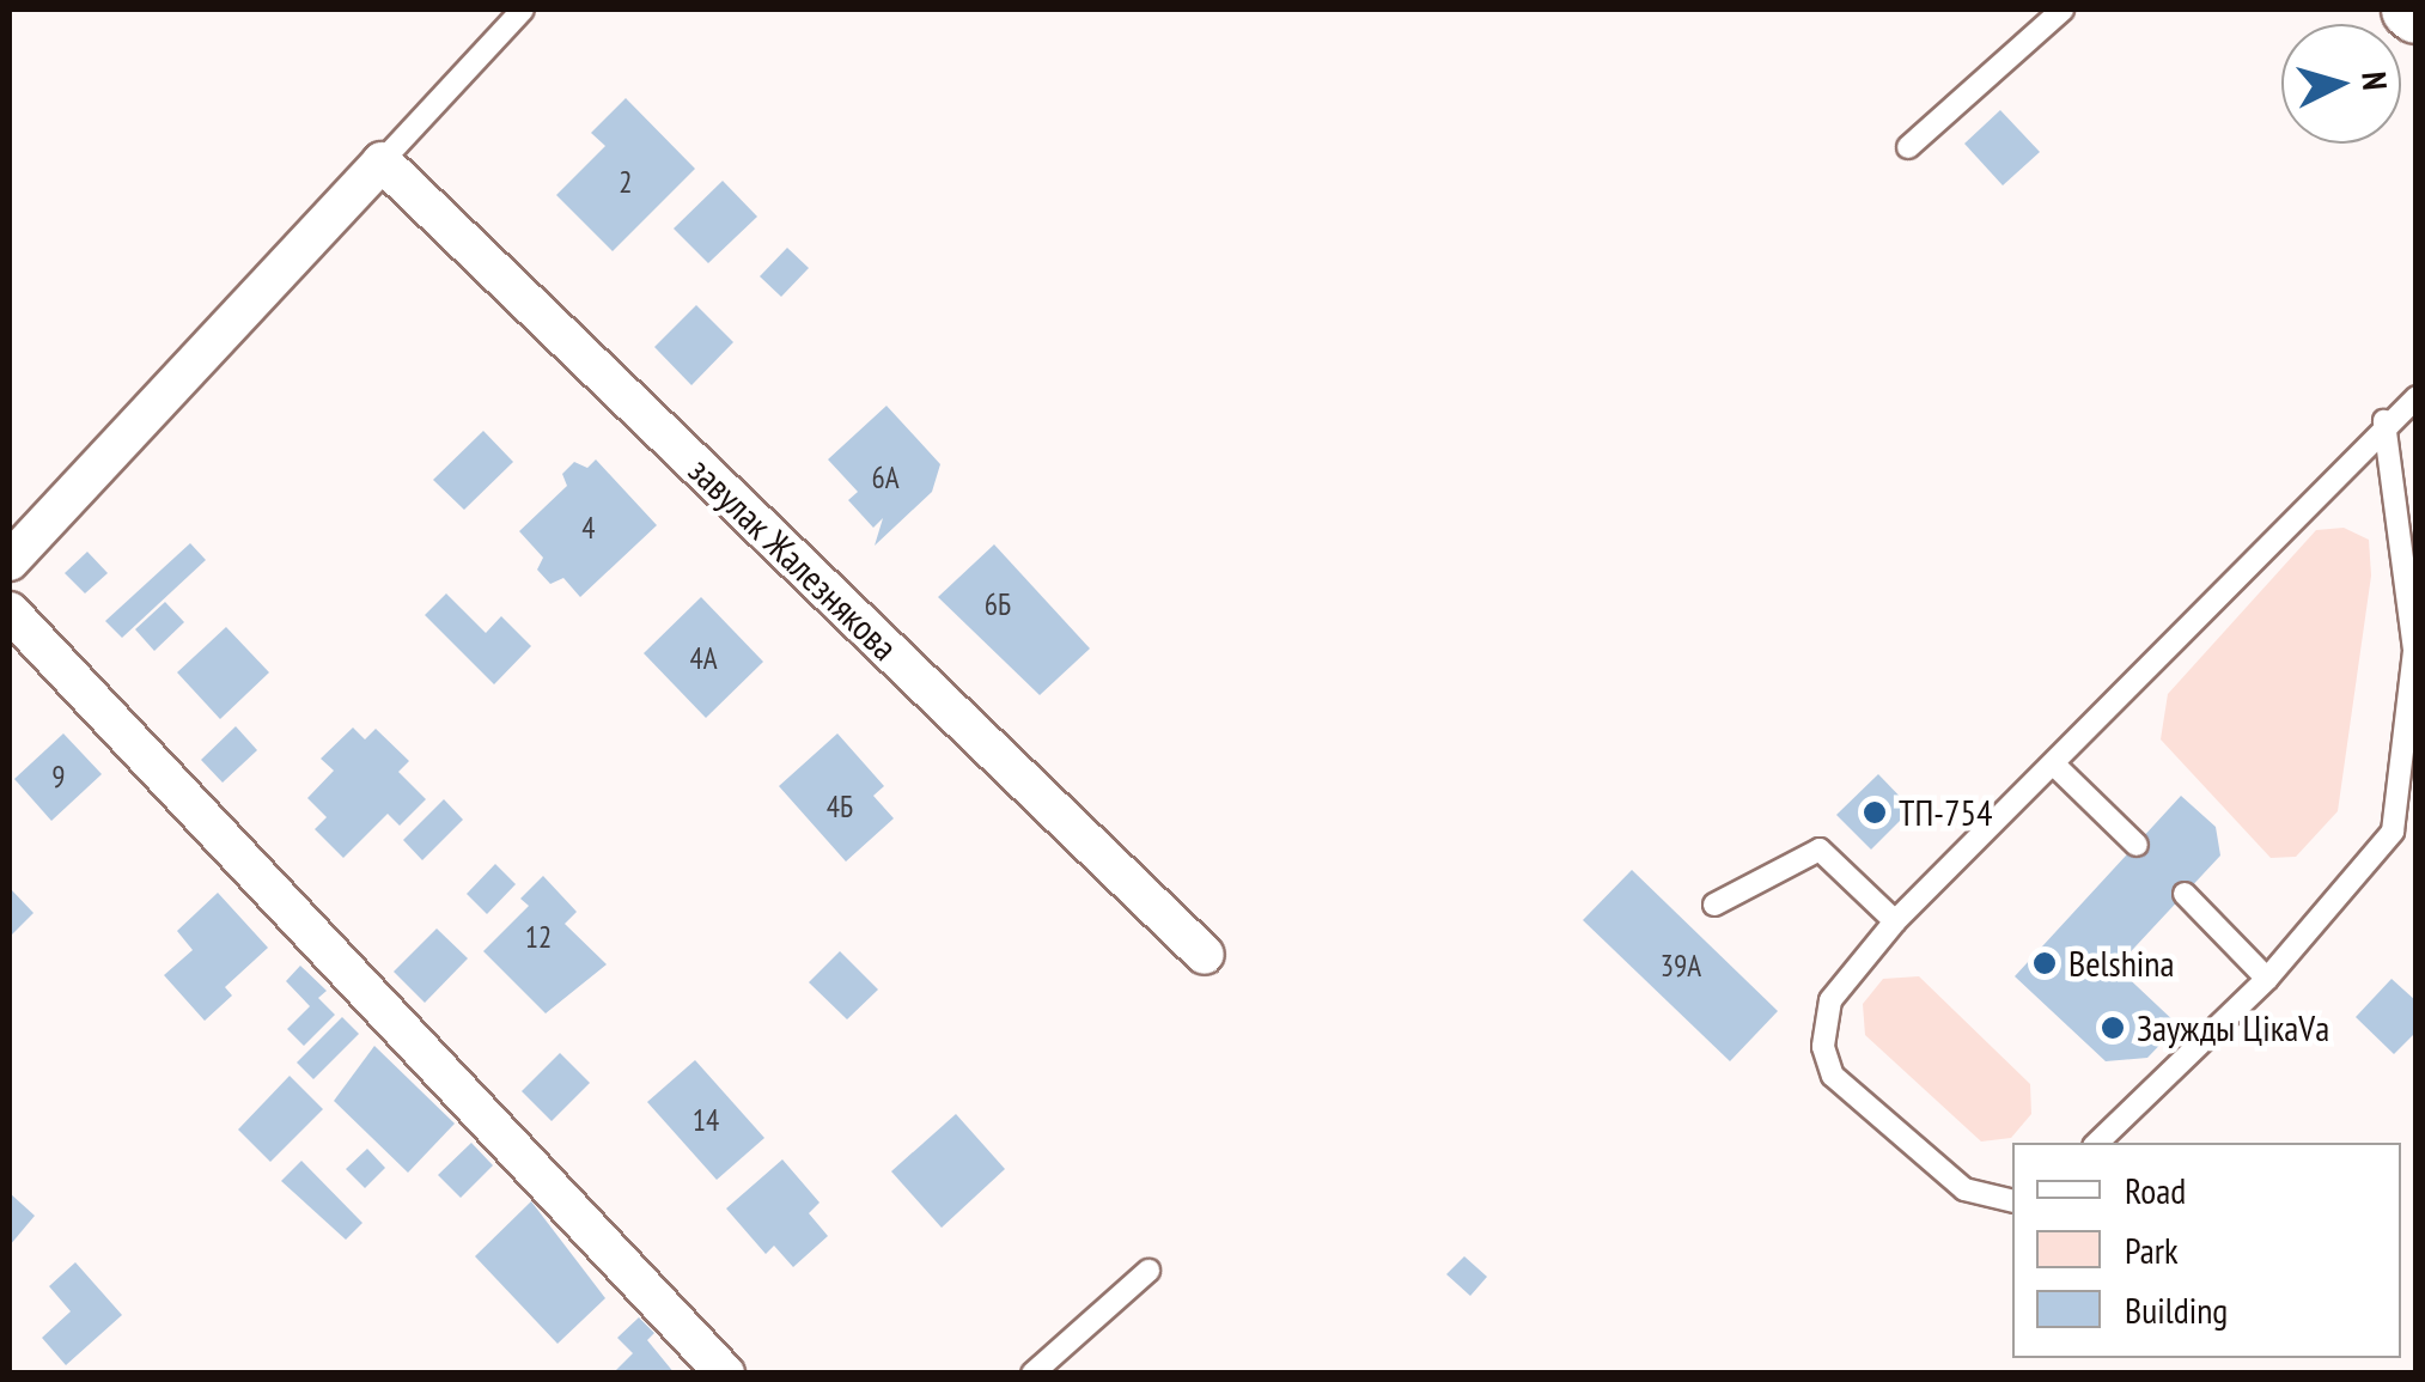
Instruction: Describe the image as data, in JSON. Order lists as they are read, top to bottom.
{
  "streets": {
    "street": ["завулак Жалезнякова"]
  },
  "places": ["ТП-754", "Belshina", "Заужды ЦікаVа"],
  "house_numbers": [
    "2",
    "6А",
    "4",
    "6Б",
    "4А",
    "9",
    "4Б",
    "12",
    "39А",
    "14"
  ],
  "legend": ["Road", "Park", "Building"],
  "north": "right"
}
